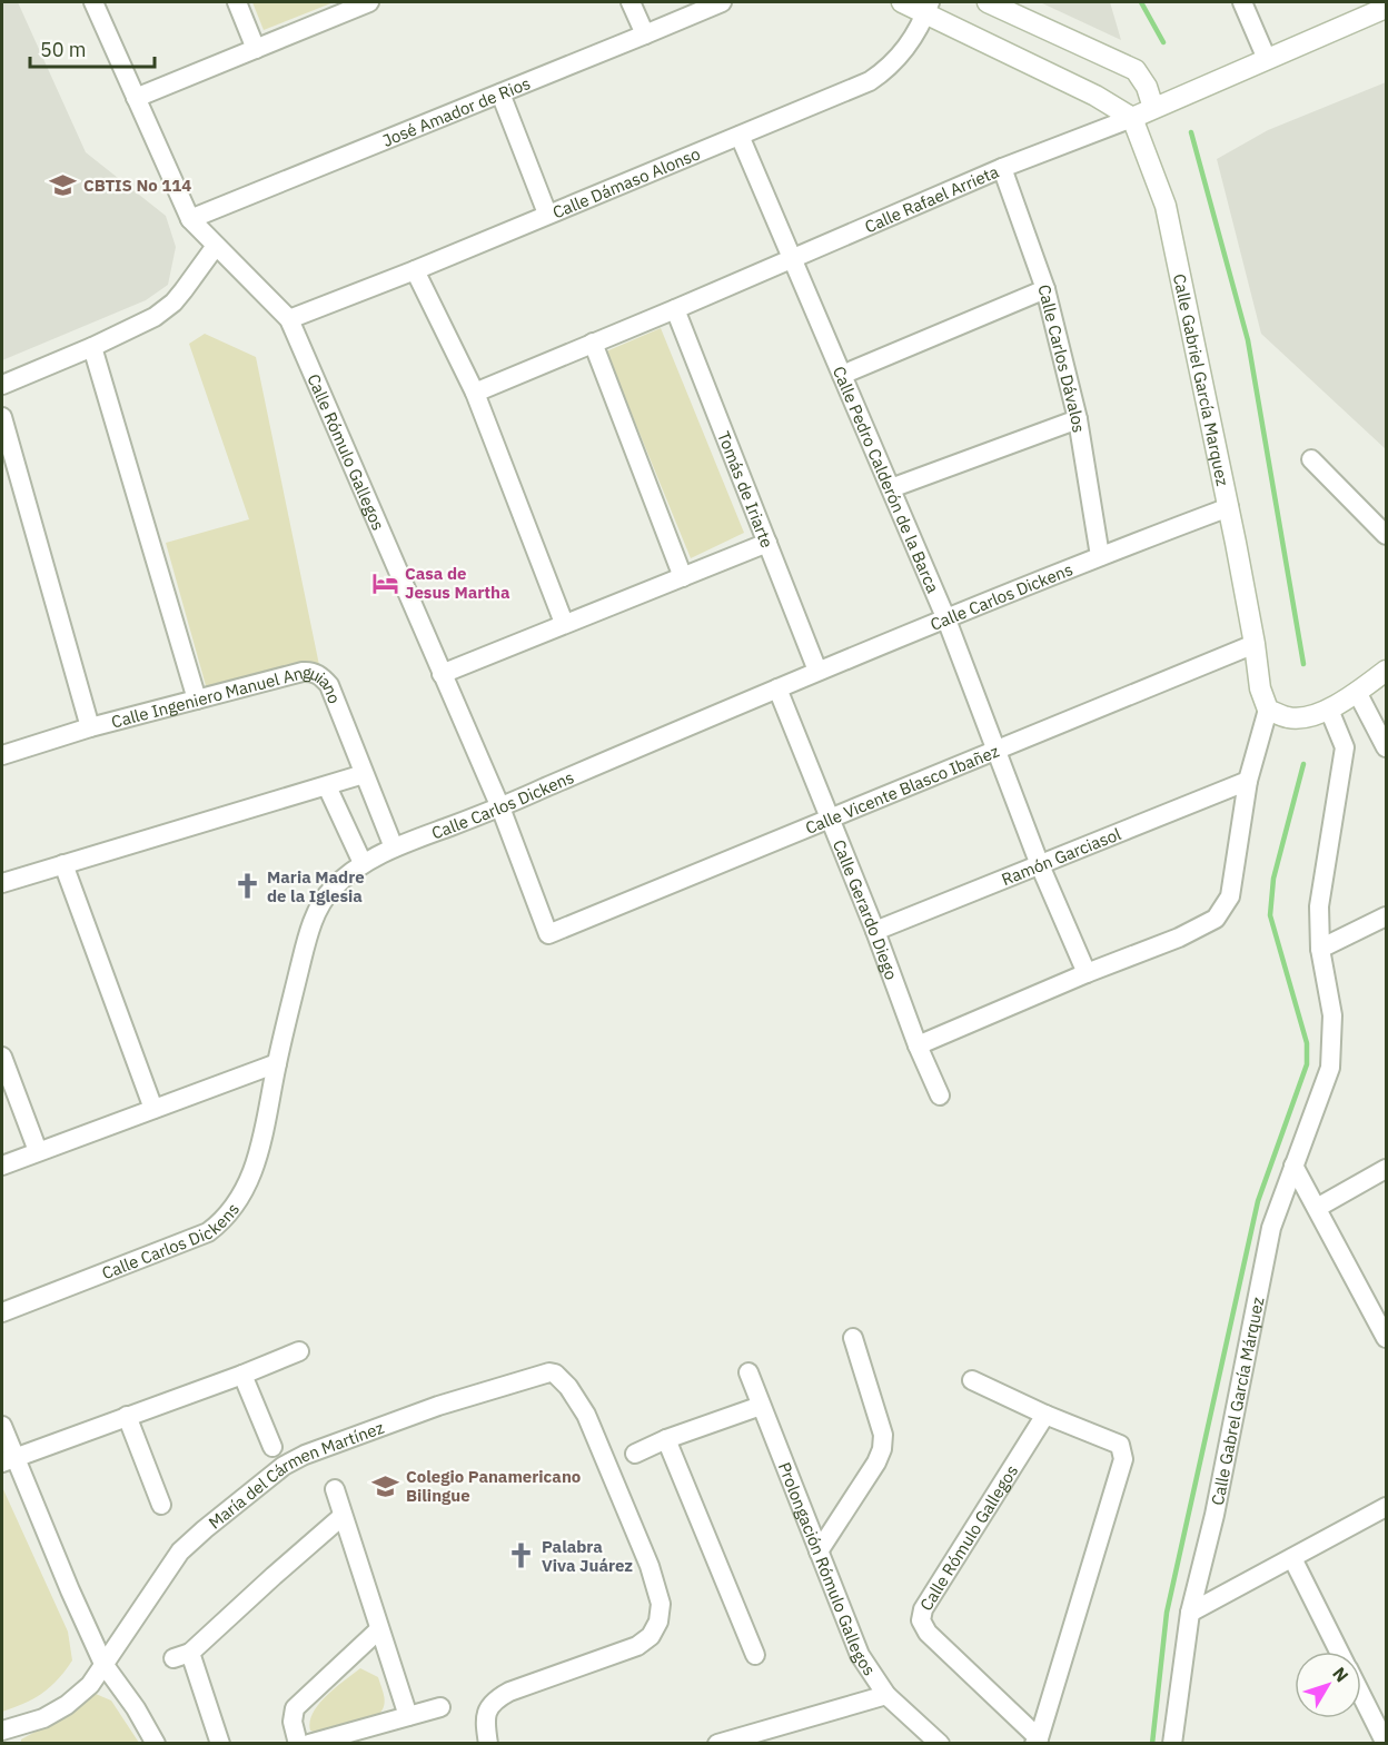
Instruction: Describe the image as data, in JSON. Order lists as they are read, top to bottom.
{
  "streets": {
    "street": [
      "José Amador de Rios",
      "Calle Dámaso Alonso",
      "Calle Rafael Arrieta",
      "Calle Carlos Dávalos",
      "Calle Gabriel García Marquez",
      "Calle Rómulo Gallegos",
      "Calle Pedro Calderón de la Barca",
      "Tomás de Iriarte",
      "Calle Carlos Dickens",
      "Calle Ingeniero Manuel Anguiano",
      "Calle Vicente Blasco Ibañez",
      "Ramón Garciasol",
      "Calle Gerardo Diego",
      "Calle Gabrel García Márquez",
      "María del Cármen Martínez",
      "Prolongación Rómulo Gallegos"
    ]
  },
  "crossings": [
    ["José Amador de Rios", "Calle Rómulo Gallegos"],
    ["Calle Dámaso Alonso", "Calle Rómulo Gallegos"],
    ["Calle Dámaso Alonso", "Calle Pedro Calderón de la Barca"],
    ["Calle Rafael Arrieta", "Calle Carlos Dávalos"],
    ["Calle Rafael Arrieta", "Calle Gabriel García Marquez"],
    ["Calle Rafael Arrieta", "Calle Pedro Calderón de la Barca"],
    ["Calle Rafael Arrieta", "Tomás de Iriarte"],
    ["Calle Carlos Dávalos", "Calle Carlos Dickens"],
    ["Calle Gabriel García Marquez", "Calle Carlos Dickens"],
    ["Calle Gabriel García Marquez", "Calle Vicente Blasco Ibañez"],
    ["Calle Rómulo Gallegos", "Calle Carlos Dickens"],
    ["Calle Rómulo Gallegos", "Calle Vicente Blasco Ibañez"],
    ["Calle Pedro Calderón de la Barca", "Calle Carlos Dickens"],
    ["Calle Pedro Calderón de la Barca", "Calle Vicente Blasco Ibañez"],
    ["Calle Pedro Calderón de la Barca", "Ramón Garciasol"],
    ["Tomás de Iriarte", "Calle Carlos Dickens"],
    ["Calle Carlos Dickens", "Calle Ingeniero Manuel Anguiano"],
    ["Calle Carlos Dickens", "Calle Gerardo Diego"],
    ["Calle Vicente Blasco Ibañez", "Calle Gerardo Diego"],
    ["Ramón Garciasol", "Calle Gerardo Diego"]
  ],
  "places": {
    "school or university": ["CBTIS No 114", "Colegio Panamericano Bilingue"],
    "hotel": ["Casa de Jesus Martha"],
    "church": ["Maria Madre de la Iglesia", "Palabra Viva Juárez"]
  },
  "scale_bar": "50 m",
  "north": "top right"
}
